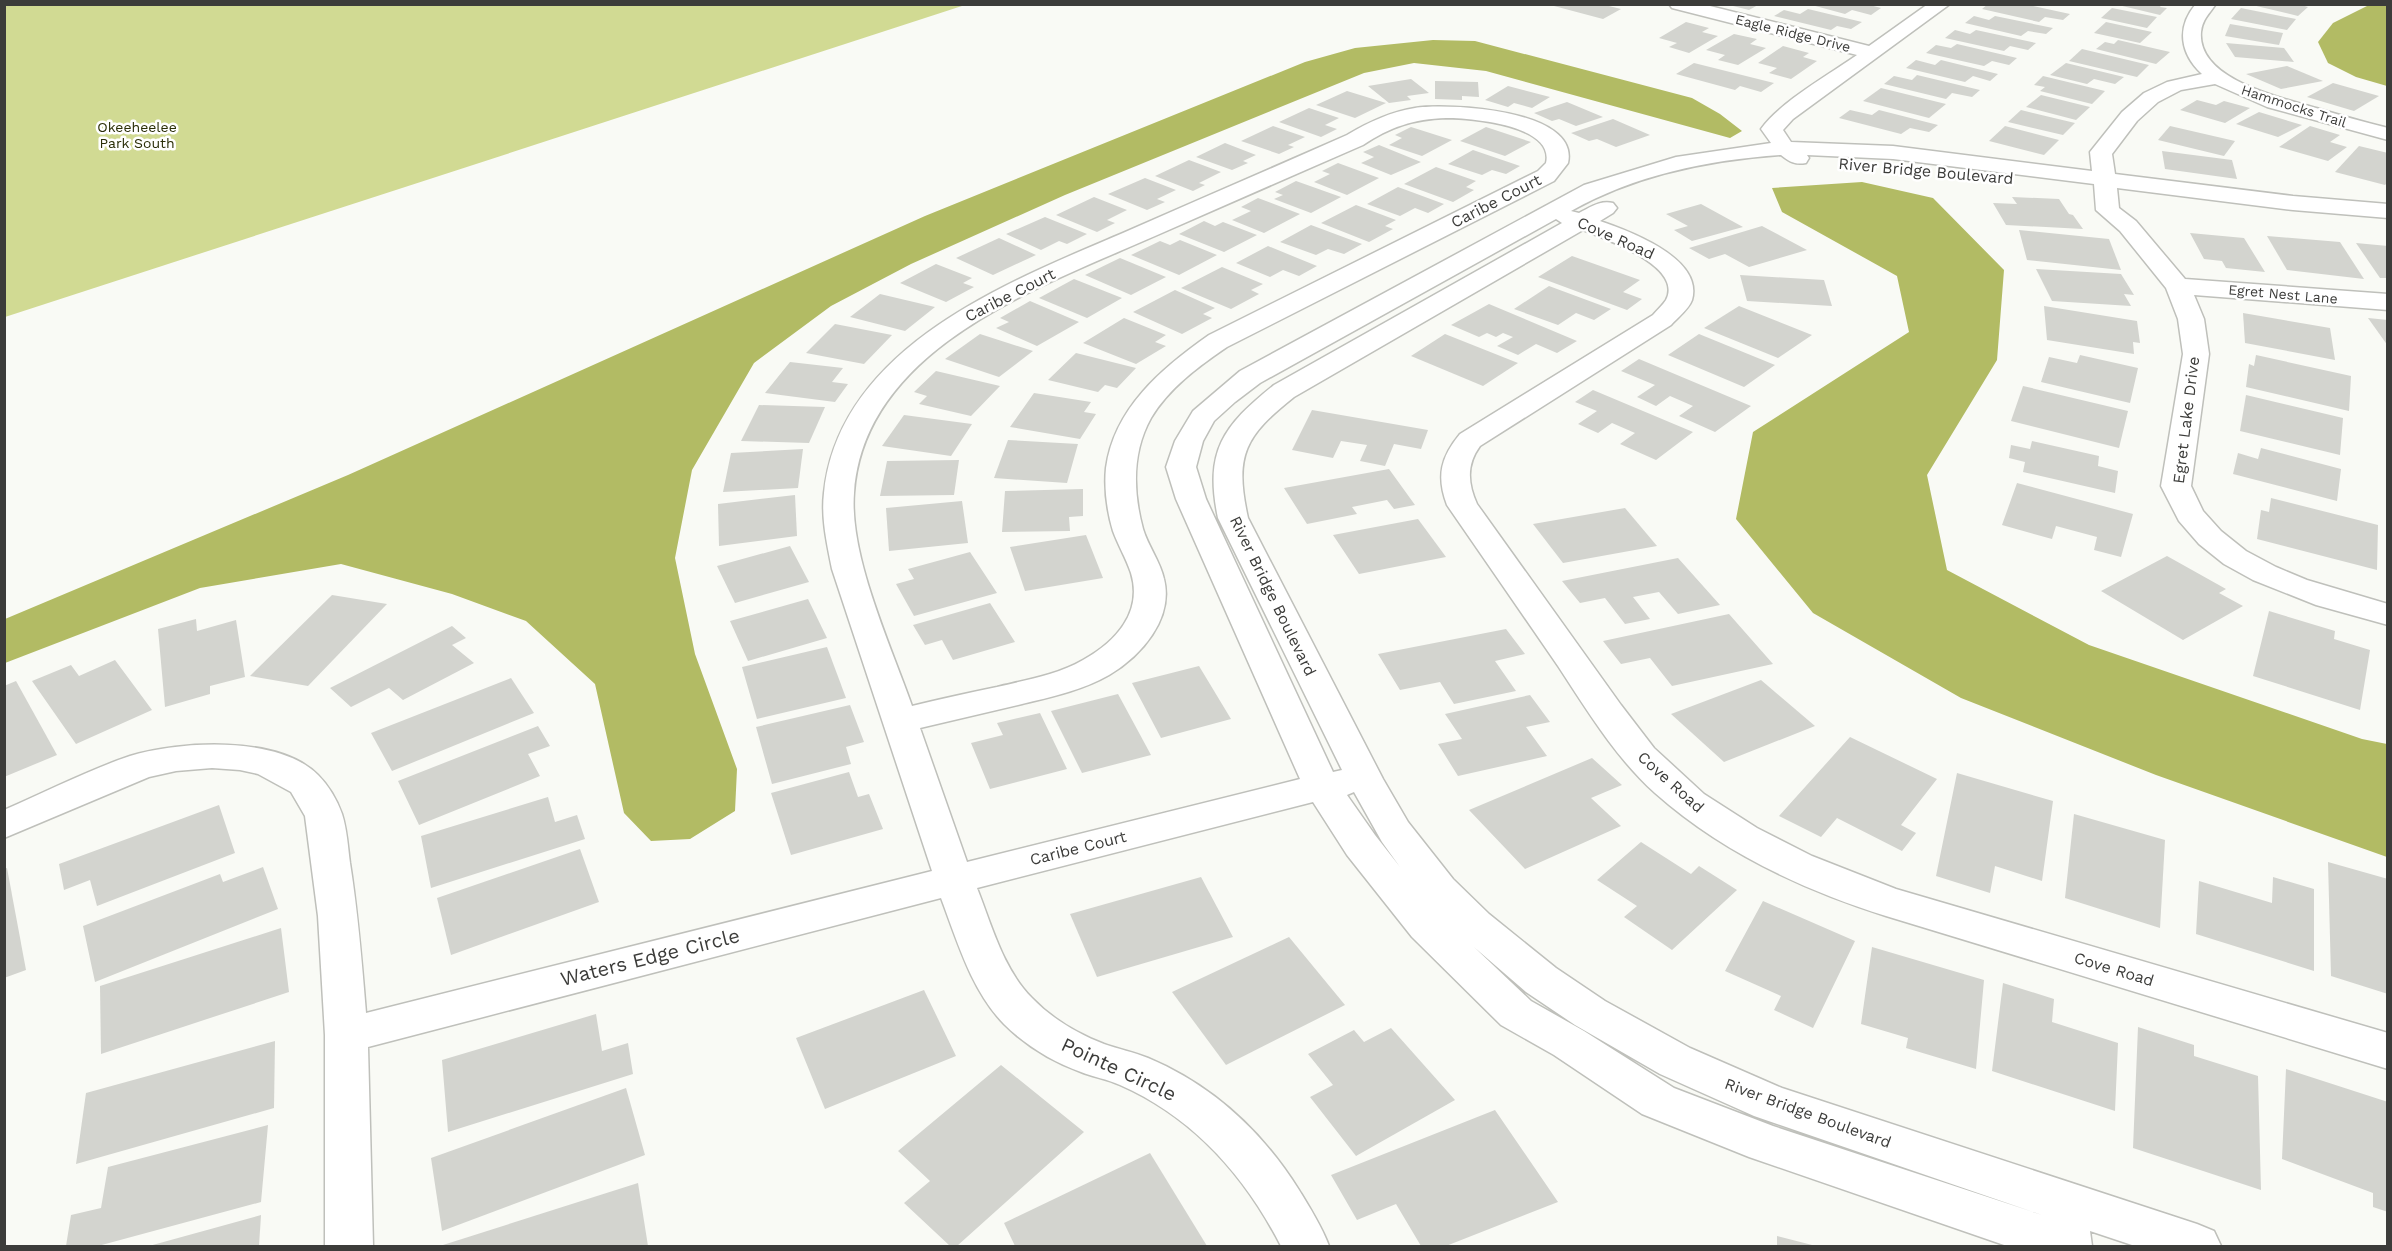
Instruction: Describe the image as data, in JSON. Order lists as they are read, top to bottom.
{
  "streets": {
    "street": [
      "Eagle Ridge Drive",
      "Hammocks Trail",
      "River Bridge Boulevard",
      "Caribe Court",
      "Cove Road",
      "Egret Nest Lane",
      "Egret Lake Drive",
      "Waters Edge Circle",
      "Pointe Circle"
    ]
  },
  "crossings": [
    ["River Bridge Boulevard", "Caribe Court"],
    ["River Bridge Boulevard", "Cove Road"],
    ["River Bridge Boulevard", "Egret Lake Drive"],
    ["Caribe Court", "Waters Edge Circle"],
    ["Caribe Court", "Pointe Circle"],
    ["Egret Nest Lane", "Egret Lake Drive"],
    ["Waters Edge Circle", "Pointe Circle"]
  ],
  "parks": ["Okeeheelee Park South"]
}
